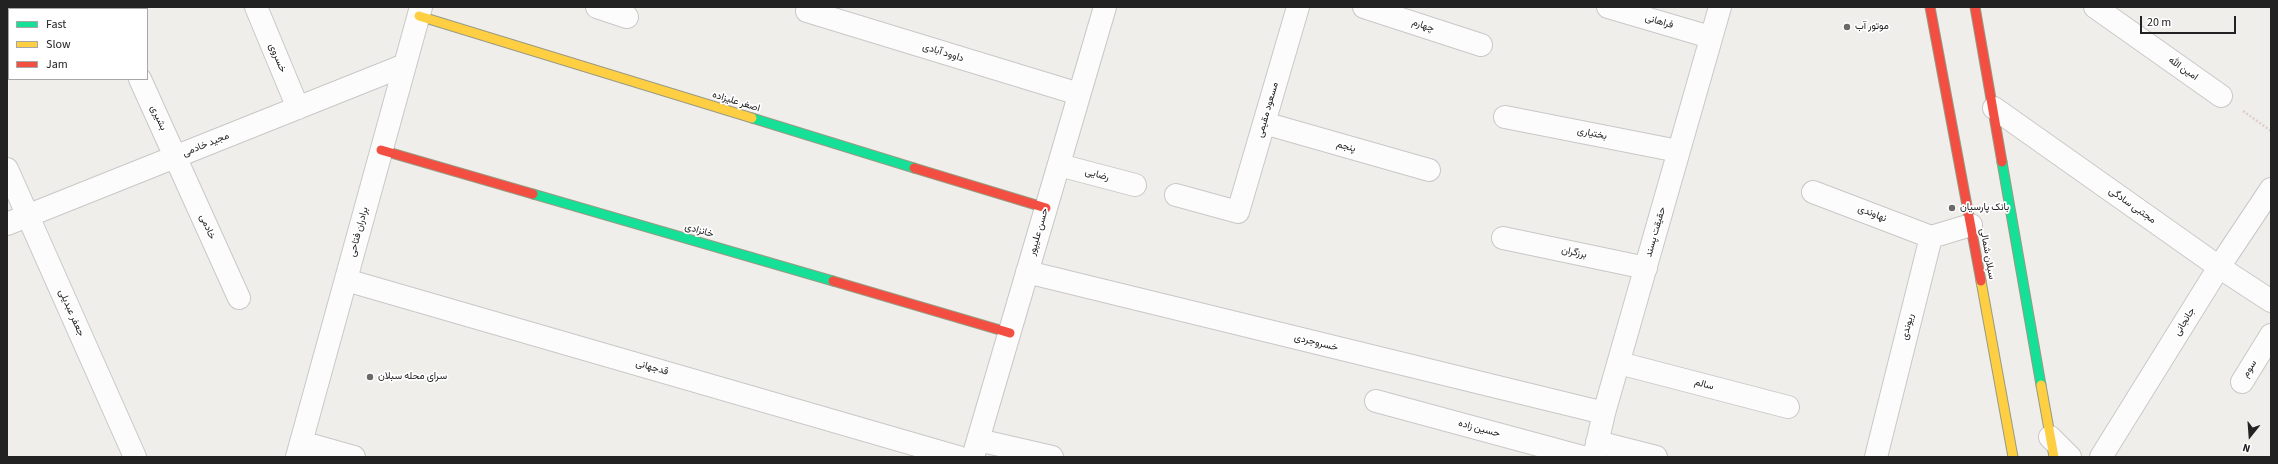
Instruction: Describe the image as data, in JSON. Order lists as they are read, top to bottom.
{
  "streets": {
    "street": [
      "فراهانی",
      "چهارم",
      "داوود آبادی",
      "خسروی",
      "امین الله",
      "اصغر علیزاده",
      "مسعود مقیمی",
      "بشیری",
      "بختیاری",
      "مجید خادمی",
      "پنجم",
      "رضایی",
      "مجتبی سادگی",
      "نهاوندی",
      "خادمی",
      "خانزادی",
      "برادران فتاحی",
      "حسن علیپور",
      "حقیقت پسند",
      "برزگران",
      "سبلان شمالی",
      "جعفر عبدیلی",
      "جانجانی",
      "ریوندی",
      "خسروجردی",
      "قدجهانی",
      "سوم",
      "سالم",
      "حسین زاده"
    ]
  },
  "crossings": [
    ["فراهانی", "حقیقت پسند"],
    ["داوود آبادی", "حسن علیپور"],
    ["خسروی", "مجید خادمی"],
    ["اصغر علیزاده", "برادران فتاحی"],
    ["اصغر علیزاده", "حسن علیپور"],
    ["مسعود مقیمی", "پنجم"],
    ["بشیری", "مجید خادمی"],
    ["بشیری", "خادمی"],
    ["بختیاری", "حقیقت پسند"],
    ["مجید خادمی", "خادمی"],
    ["مجید خادمی", "برادران فتاحی"],
    ["مجید خادمی", "جعفر عبدیلی"],
    ["رضایی", "حسن علیپور"],
    ["مجتبی سادگی", "جانجانی"],
    ["نهاوندی", "ریوندی"],
    ["خانزادی", "برادران فتاحی"],
    ["خانزادی", "حسن علیپور"],
    ["برادران فتاحی", "قدجهانی"],
    ["حسن علیپور", "خسروجردی"],
    ["حقیقت پسند", "برزگران"],
    ["حقیقت پسند", "خسروجردی"],
    ["حقیقت پسند", "سالم"],
    ["حقیقت پسند", "حسین زاده"]
  ],
  "places": ["موتور آب", "بانک پارسیان", "سرای محله سبلان"],
  "legend": ["Fast", "Slow", "Jam"],
  "scale_bar": "20 m",
  "north": "bottom"
}
